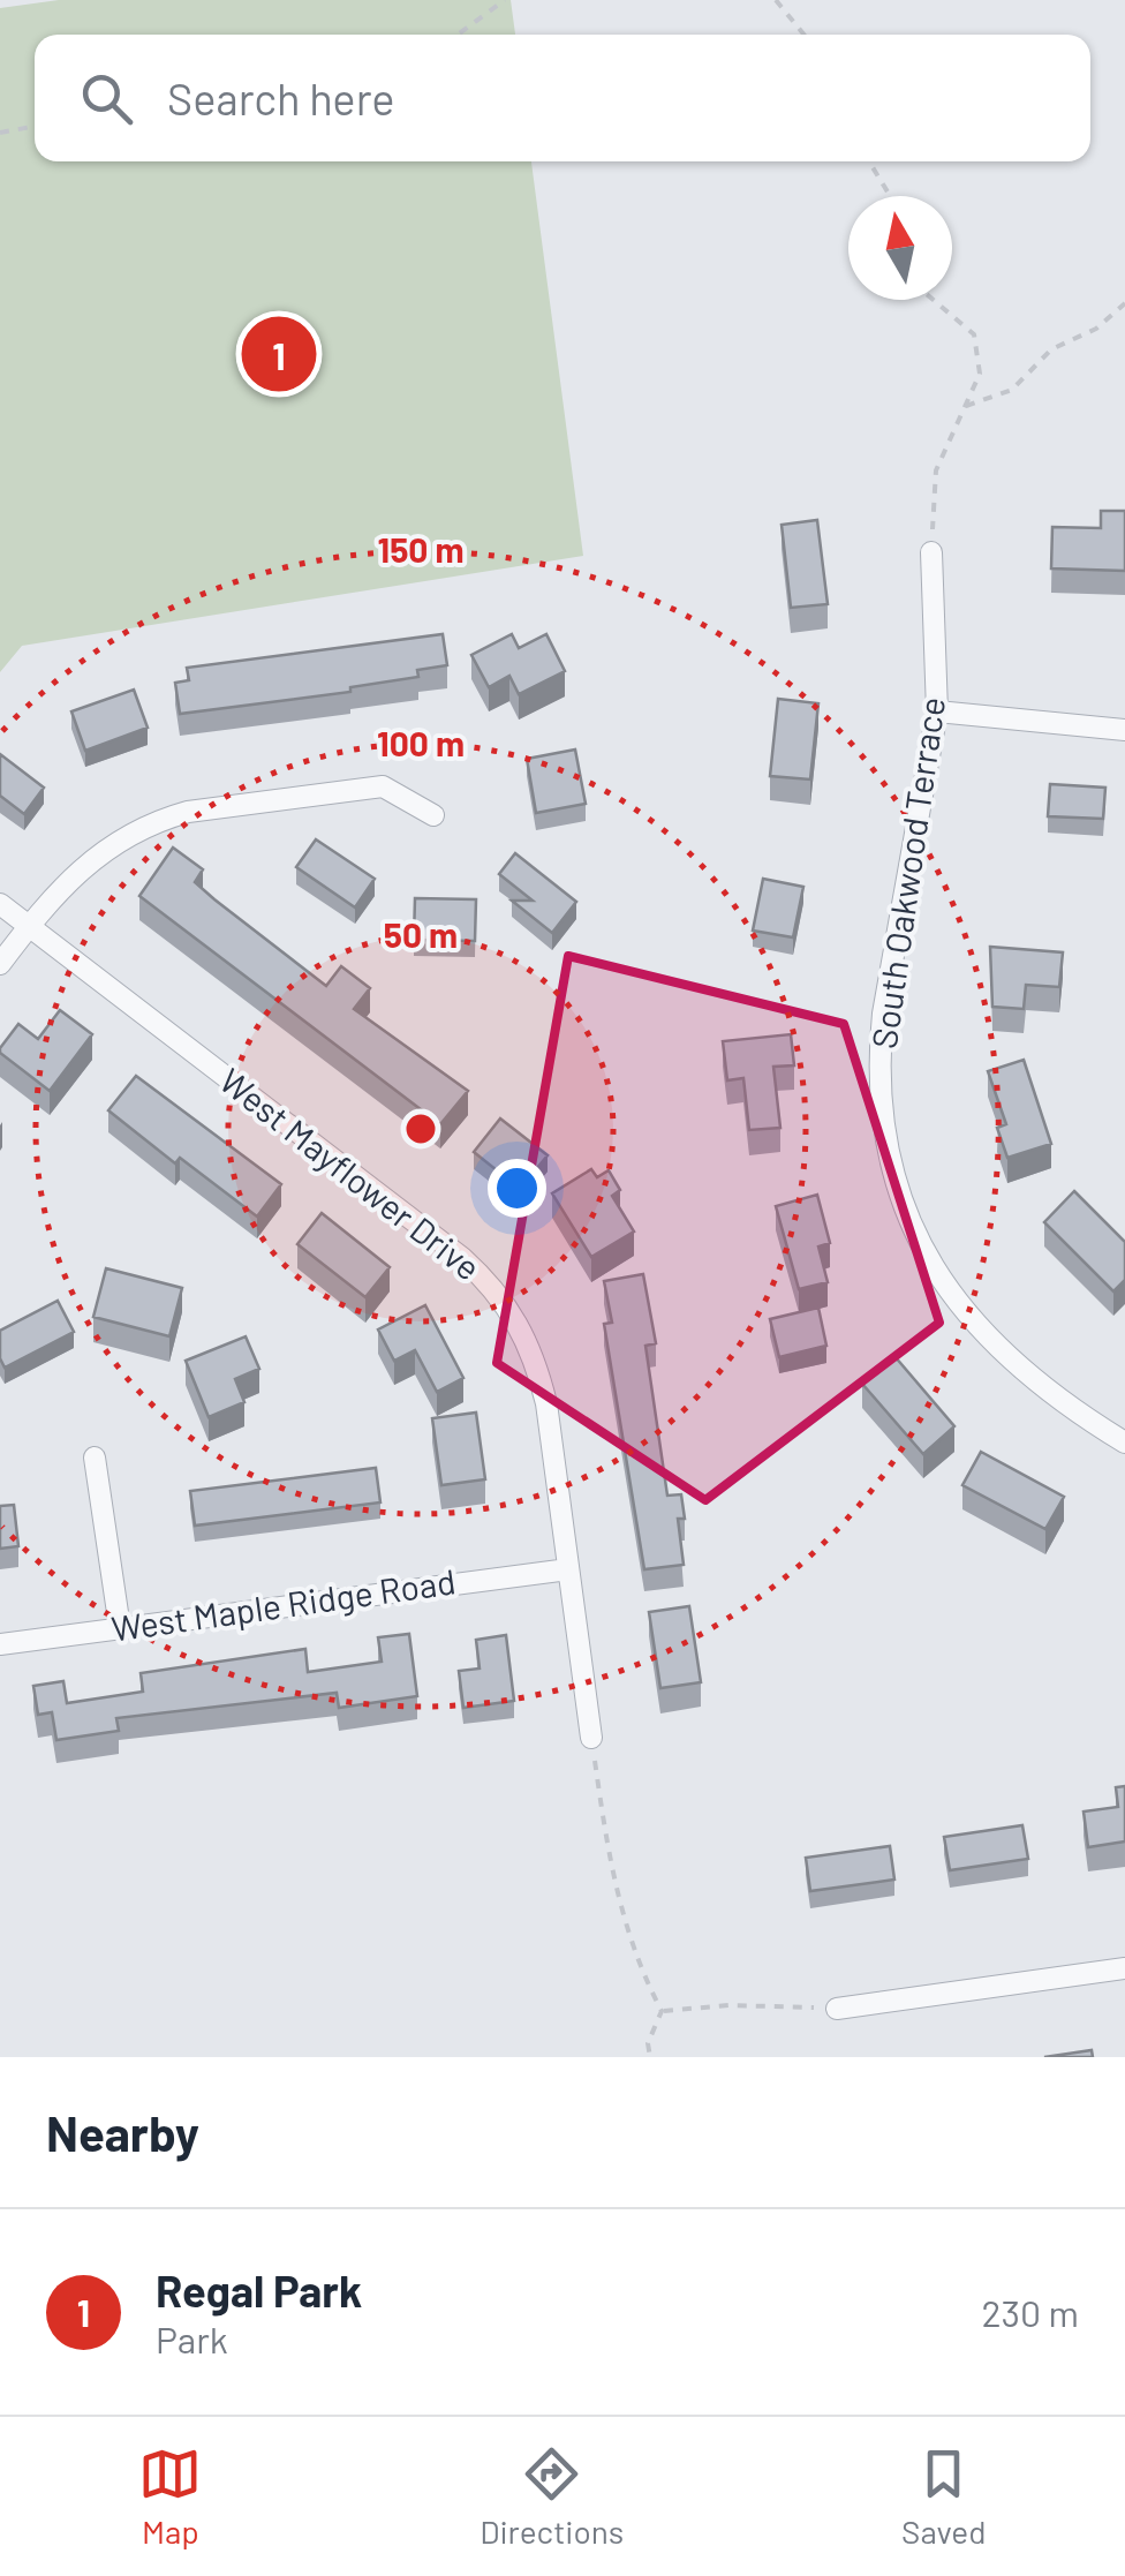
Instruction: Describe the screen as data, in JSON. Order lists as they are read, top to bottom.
{
  "streets": {
    "street": ["South Oakwood Terrace", "West Mayflower Drive", "West Maple Ridge Road"]
  },
  "crossings": [
    ["West Mayflower Drive", "West Maple Ridge Road"]
  ],
  "north": "top",
  "page": {
    "search": "Search here",
    "pins": "1",
    "heading": "Nearby",
    "list": [
      {
        "mark": "1",
        "name": "Regal Park",
        "note": "Park",
        "value": "230 m"
      }
    ],
    "nav": ["Map", "Directions", "Saved"]
  },
  "rings": ["150 m", "100 m", "50 m"]
}
